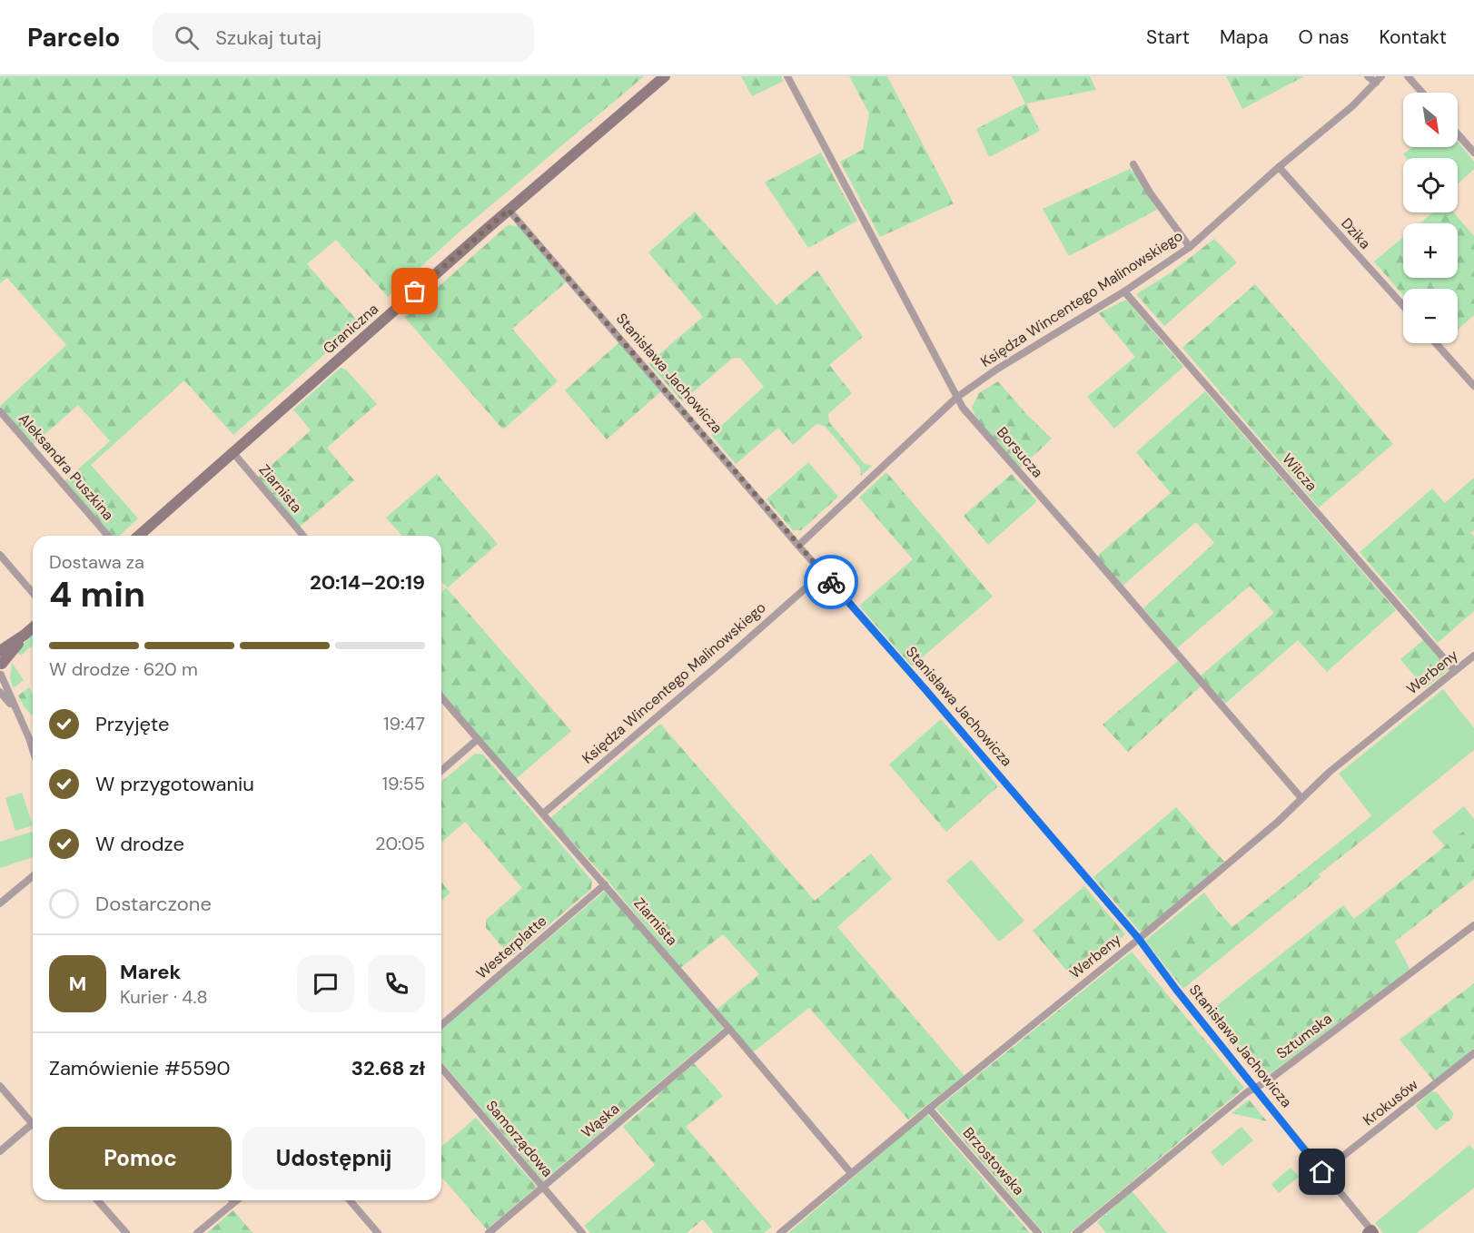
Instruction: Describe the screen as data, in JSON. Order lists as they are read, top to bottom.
{
  "streets": {
    "street": [
      "Dzika",
      "Księdza Wincentego Malinowskiego",
      "Graniczna",
      "Stanisława Jachowicza",
      "Borsucza",
      "Aleksandra Puszkina",
      "Wilcza",
      "Ziarnista",
      "Werbeny",
      "Westerplatte",
      "Sztumska",
      "Krokusów",
      "Wąska",
      "Samorządowa",
      "Brzostowska"
    ]
  },
  "crossings": [
    ["Dzika", "Księdza Wincentego Malinowskiego"],
    ["Księdza Wincentego Malinowskiego", "Stanisława Jachowicza"],
    ["Księdza Wincentego Malinowskiego", "Borsucza"],
    ["Księdza Wincentego Malinowskiego", "Wilcza"],
    ["Księdza Wincentego Malinowskiego", "Ziarnista"],
    ["Graniczna", "Stanisława Jachowicza"],
    ["Graniczna", "Ziarnista"],
    ["Stanisława Jachowicza", "Werbeny"],
    ["Stanisława Jachowicza", "Sztumska"],
    ["Stanisława Jachowicza", "Krokusów"],
    ["Borsucza", "Werbeny"],
    ["Wilcza", "Werbeny"],
    ["Ziarnista", "Werbeny"],
    ["Ziarnista", "Westerplatte"],
    ["Ziarnista", "Wąska"],
    ["Werbeny", "Brzostowska"],
    ["Wąska", "Samorządowa"]
  ],
  "north": "bottom right",
  "page": {
    "header": "Parcelo",
    "search": "Szukaj tutaj",
    "nav": [
      "Start",
      "Mapa",
      "O nas",
      "Kontakt"
    ],
    "map_buttons": ["+", "−"],
    "heading": ["4 min", "Dostawa za", "20:14–20:19"],
    "panel": [
      "Marek",
      "Kurier · 4.8",
      "Zamówienie #5590",
      "32.68 zł"
    ],
    "bar": "W drodze · 620 m",
    "list": [
      ["Przyjęte", "19:47"],
      ["W przygotowaniu", "19:55"],
      ["W drodze", "20:05"],
      "Dostarczone"
    ],
    "round": "M",
    "buttons": ["Pomoc", "Udostępnij"]
  }
}
